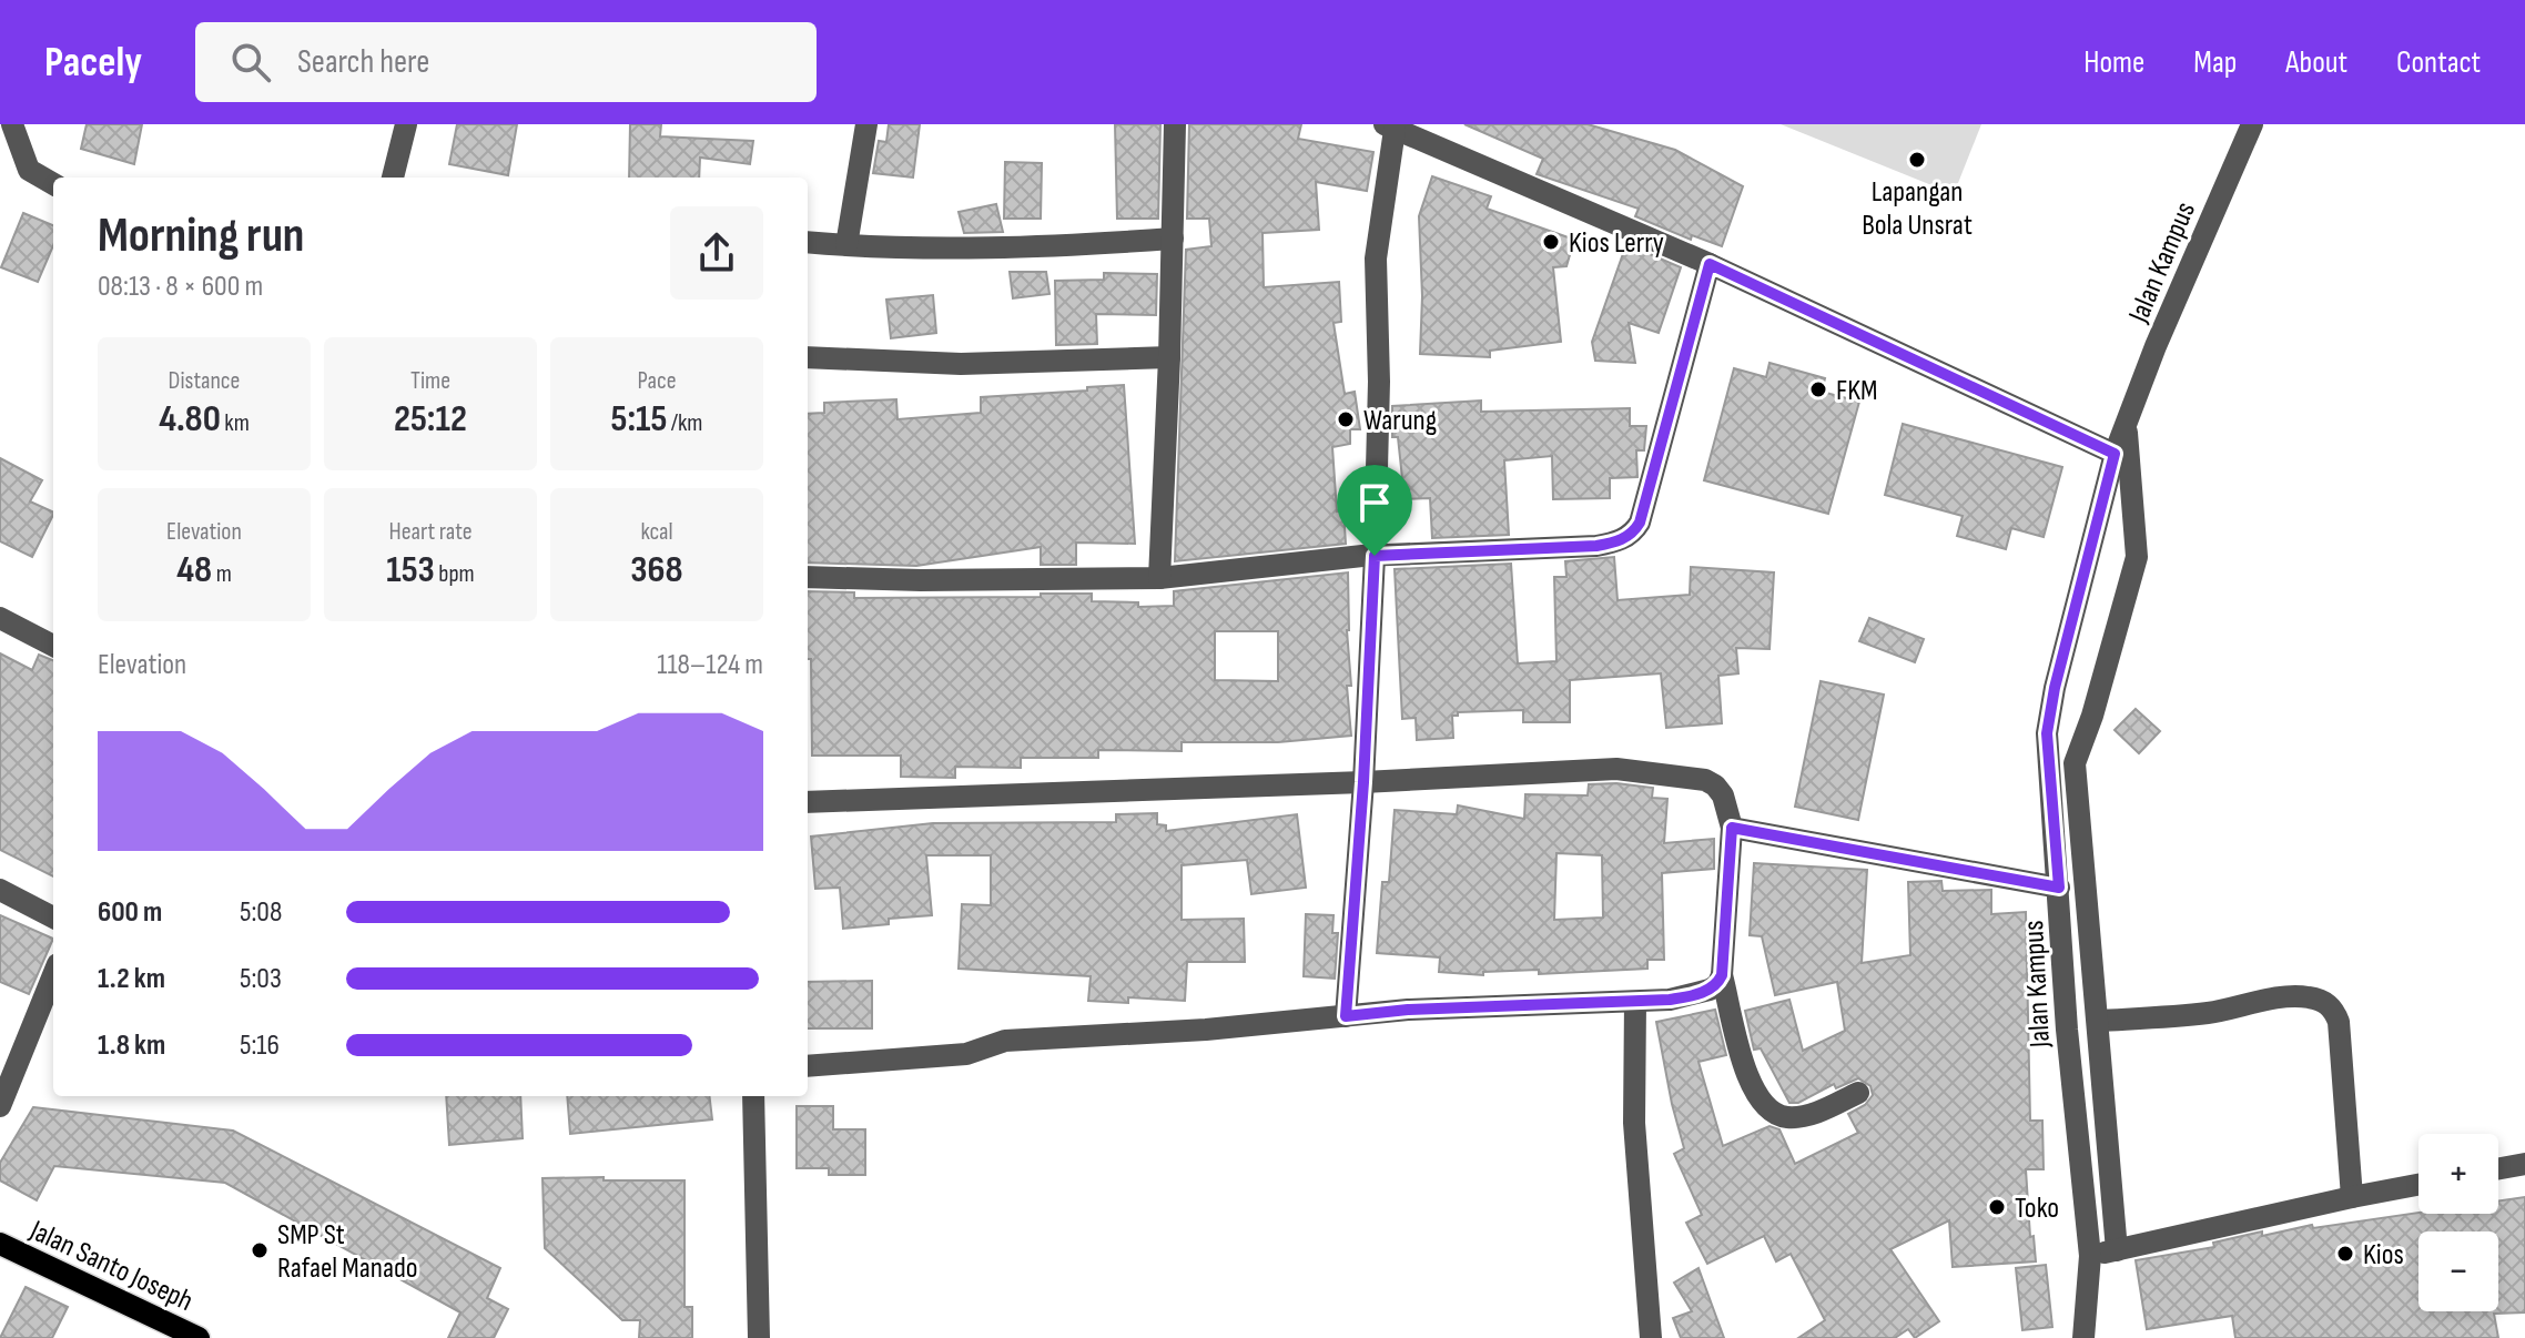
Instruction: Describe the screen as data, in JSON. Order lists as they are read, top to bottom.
{
  "streets": {
    "main road": ["Jalan Santo Joseph"],
    "street": ["Jalan Kampus"]
  },
  "places": [
    "Lapangan Bola Unsrat",
    "Kios Lerry",
    "FKM",
    "Warung",
    "Toko",
    "SMP St Rafael Manado",
    "Kios"
  ],
  "page": {
    "header": "Pacely",
    "search": "Search here",
    "nav": [
      "Home",
      "Map",
      "About",
      "Contact"
    ],
    "heading": ["Morning run", "08:13 · 8 × 600 m"],
    "stats": [
      ["Distance", "4.80 km"],
      ["Time", "25:12"],
      ["Pace", "5:15 /km"],
      ["Elevation", "48 m"],
      ["Heart rate", "153 bpm"],
      ["kcal", "368"]
    ],
    "chart": ["Elevation", "118–124 m"],
    "list": [
      {
        "name": "600 m",
        "note": "5:08"
      },
      {
        "name": "1.2 km",
        "note": "5:03"
      },
      {
        "name": "1.8 km",
        "note": "5:16"
      }
    ],
    "map_buttons": ["+", "−"]
  }
}
